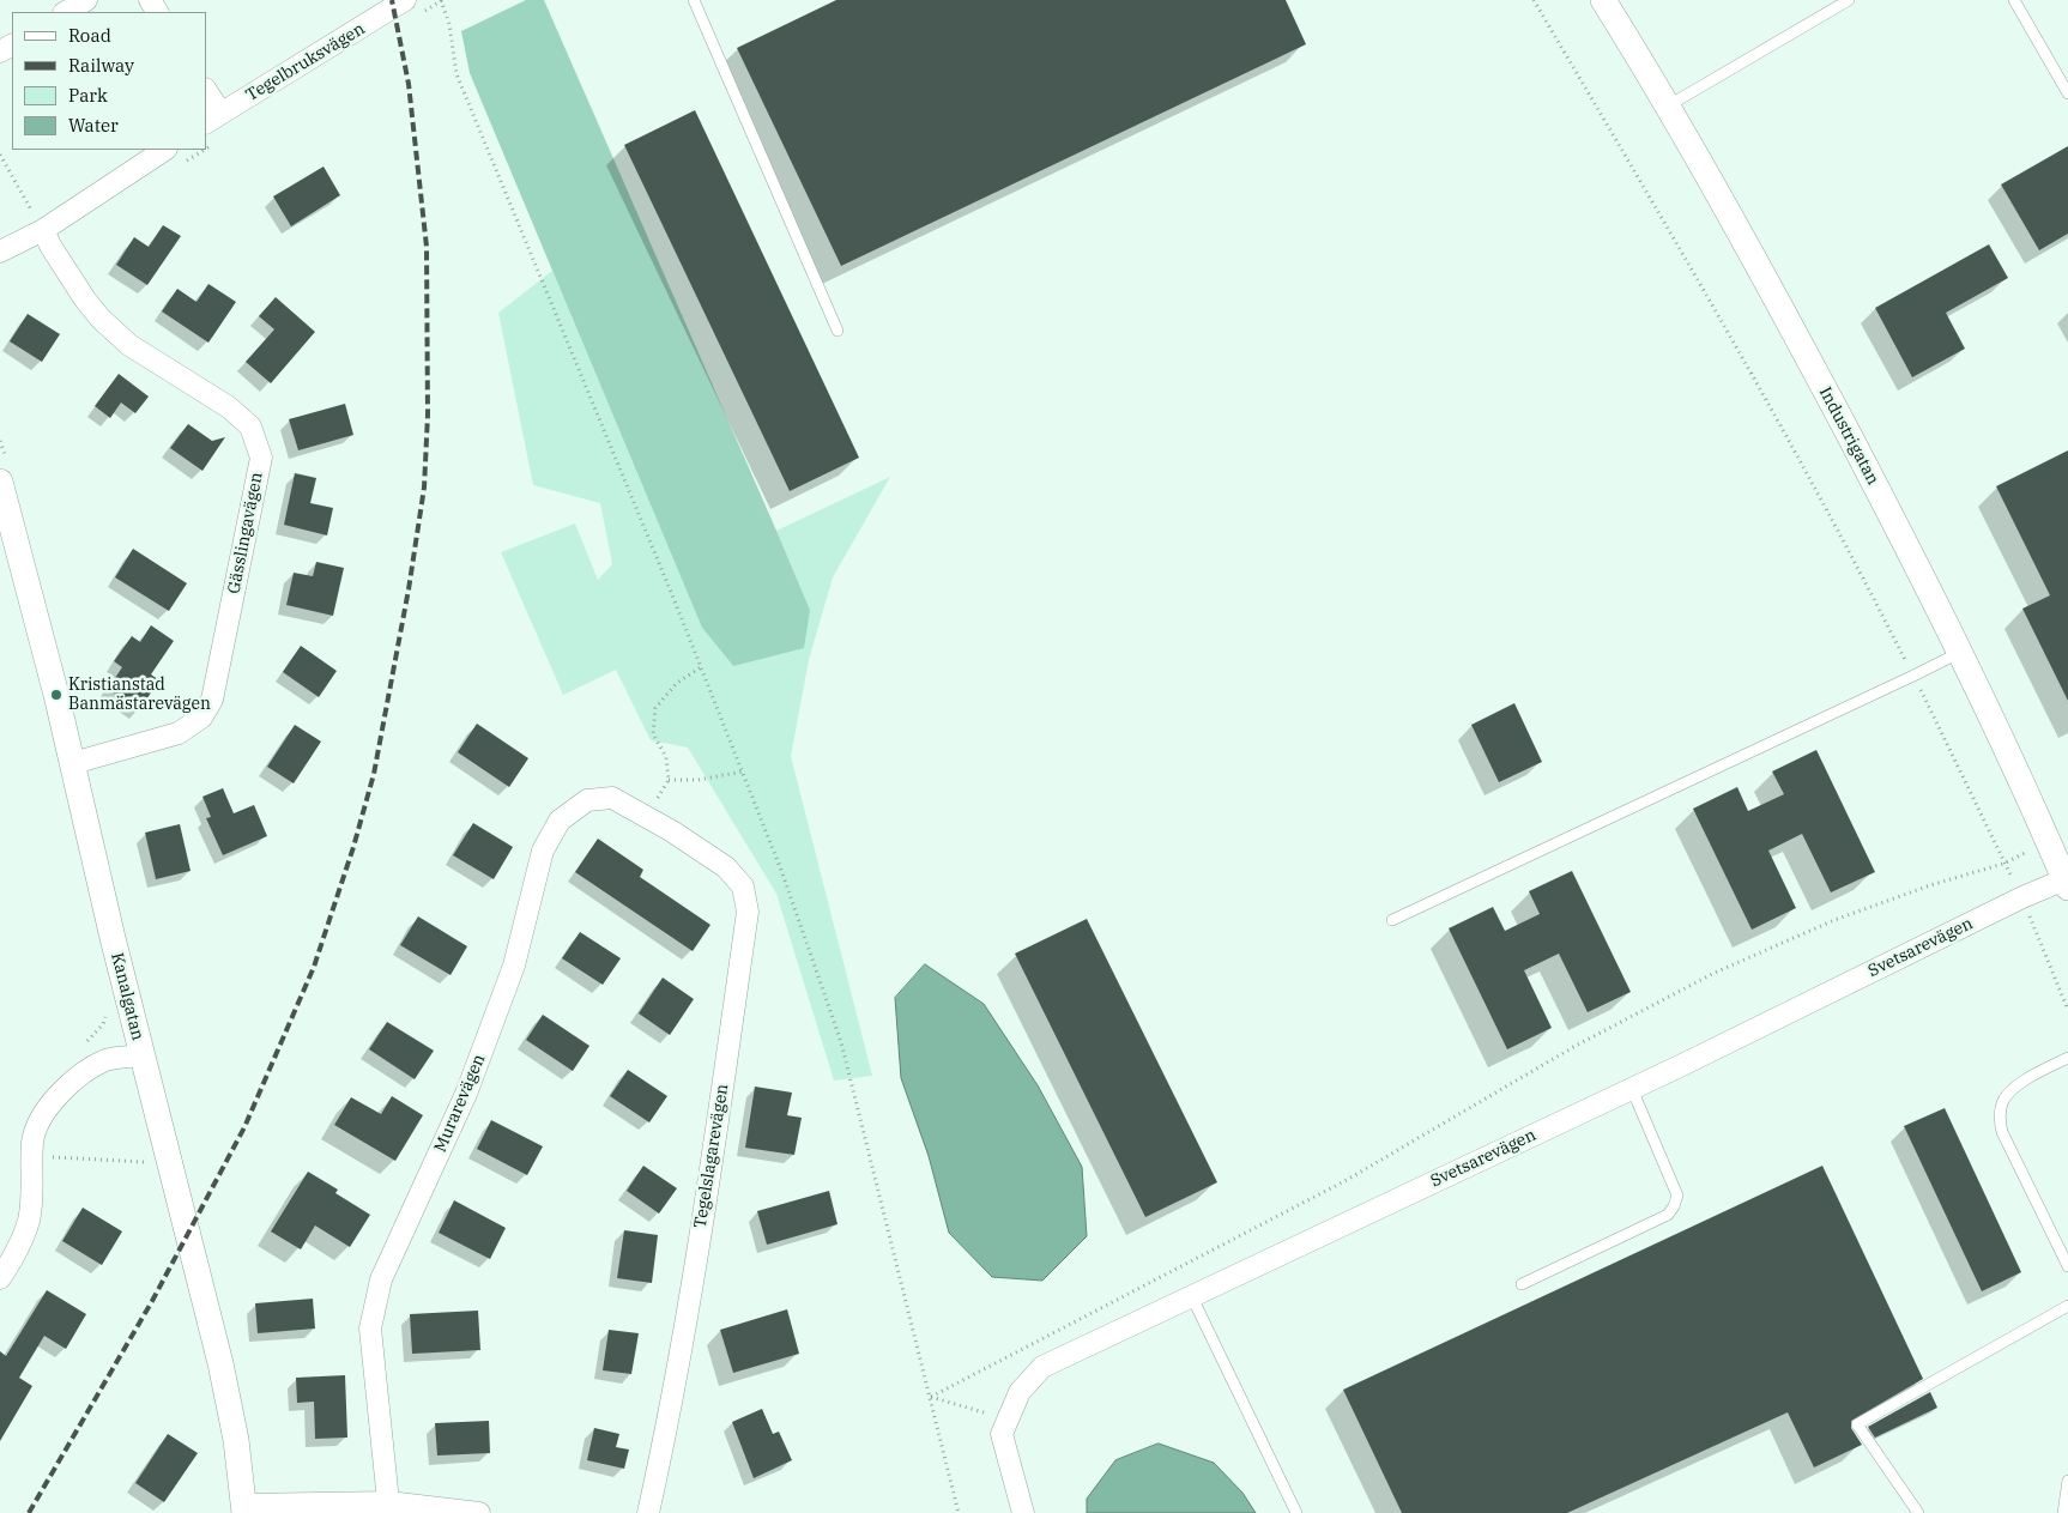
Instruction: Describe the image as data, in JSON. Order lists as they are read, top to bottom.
{
  "streets": {
    "street": [
      "Tegelbruksvägen",
      "Industrigatan",
      "Gässlingavägen",
      "Svetsarevägen",
      "Kanalgatan",
      "Murarevägen",
      "Tegelslagarevägen"
    ]
  },
  "crossings": [
    ["Industrigatan", "Svetsarevägen"],
    ["Gässlingavägen", "Kanalgatan"],
    ["Murarevägen", "Tegelslagarevägen"]
  ],
  "places": ["Kristianstad Banmästarevägen"],
  "legend": [
    "Road",
    "Railway",
    "Park",
    "Water"
  ]
}
